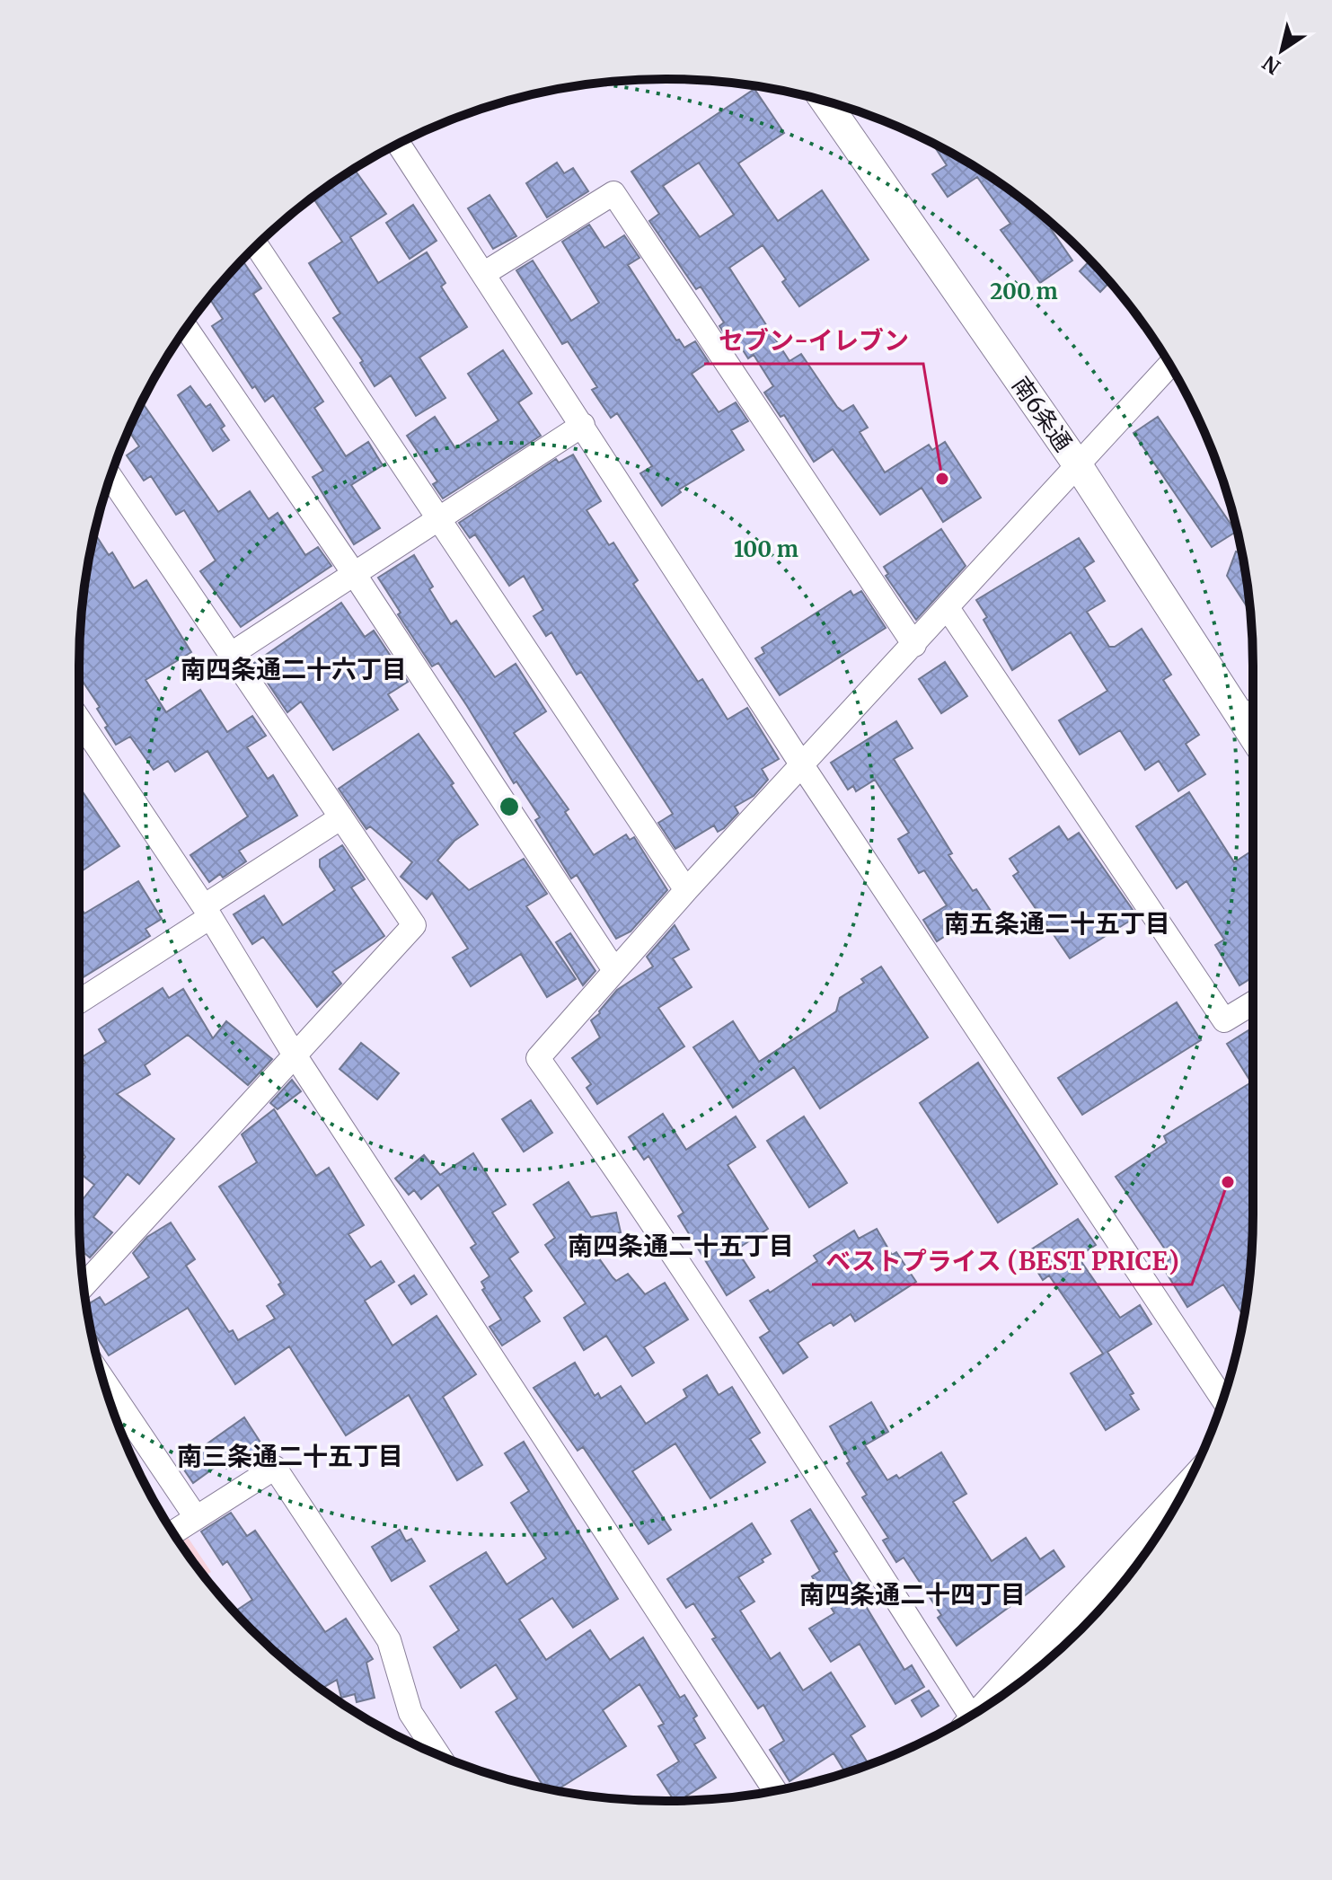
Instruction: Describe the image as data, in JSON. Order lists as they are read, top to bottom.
{
  "streets": {
    "street": ["南6条通"]
  },
  "districts": [
    "南四条通二十六丁目",
    "南五条通二十五丁目",
    "南四条通二十五丁目",
    "南三条通二十五丁目",
    "南四条通二十四丁目"
  ],
  "places": ["セブン-イレブン", "ベストプライス (BEST PRICE)"],
  "north": "bottom left",
  "rings": ["200 m", "100 m"]
}
